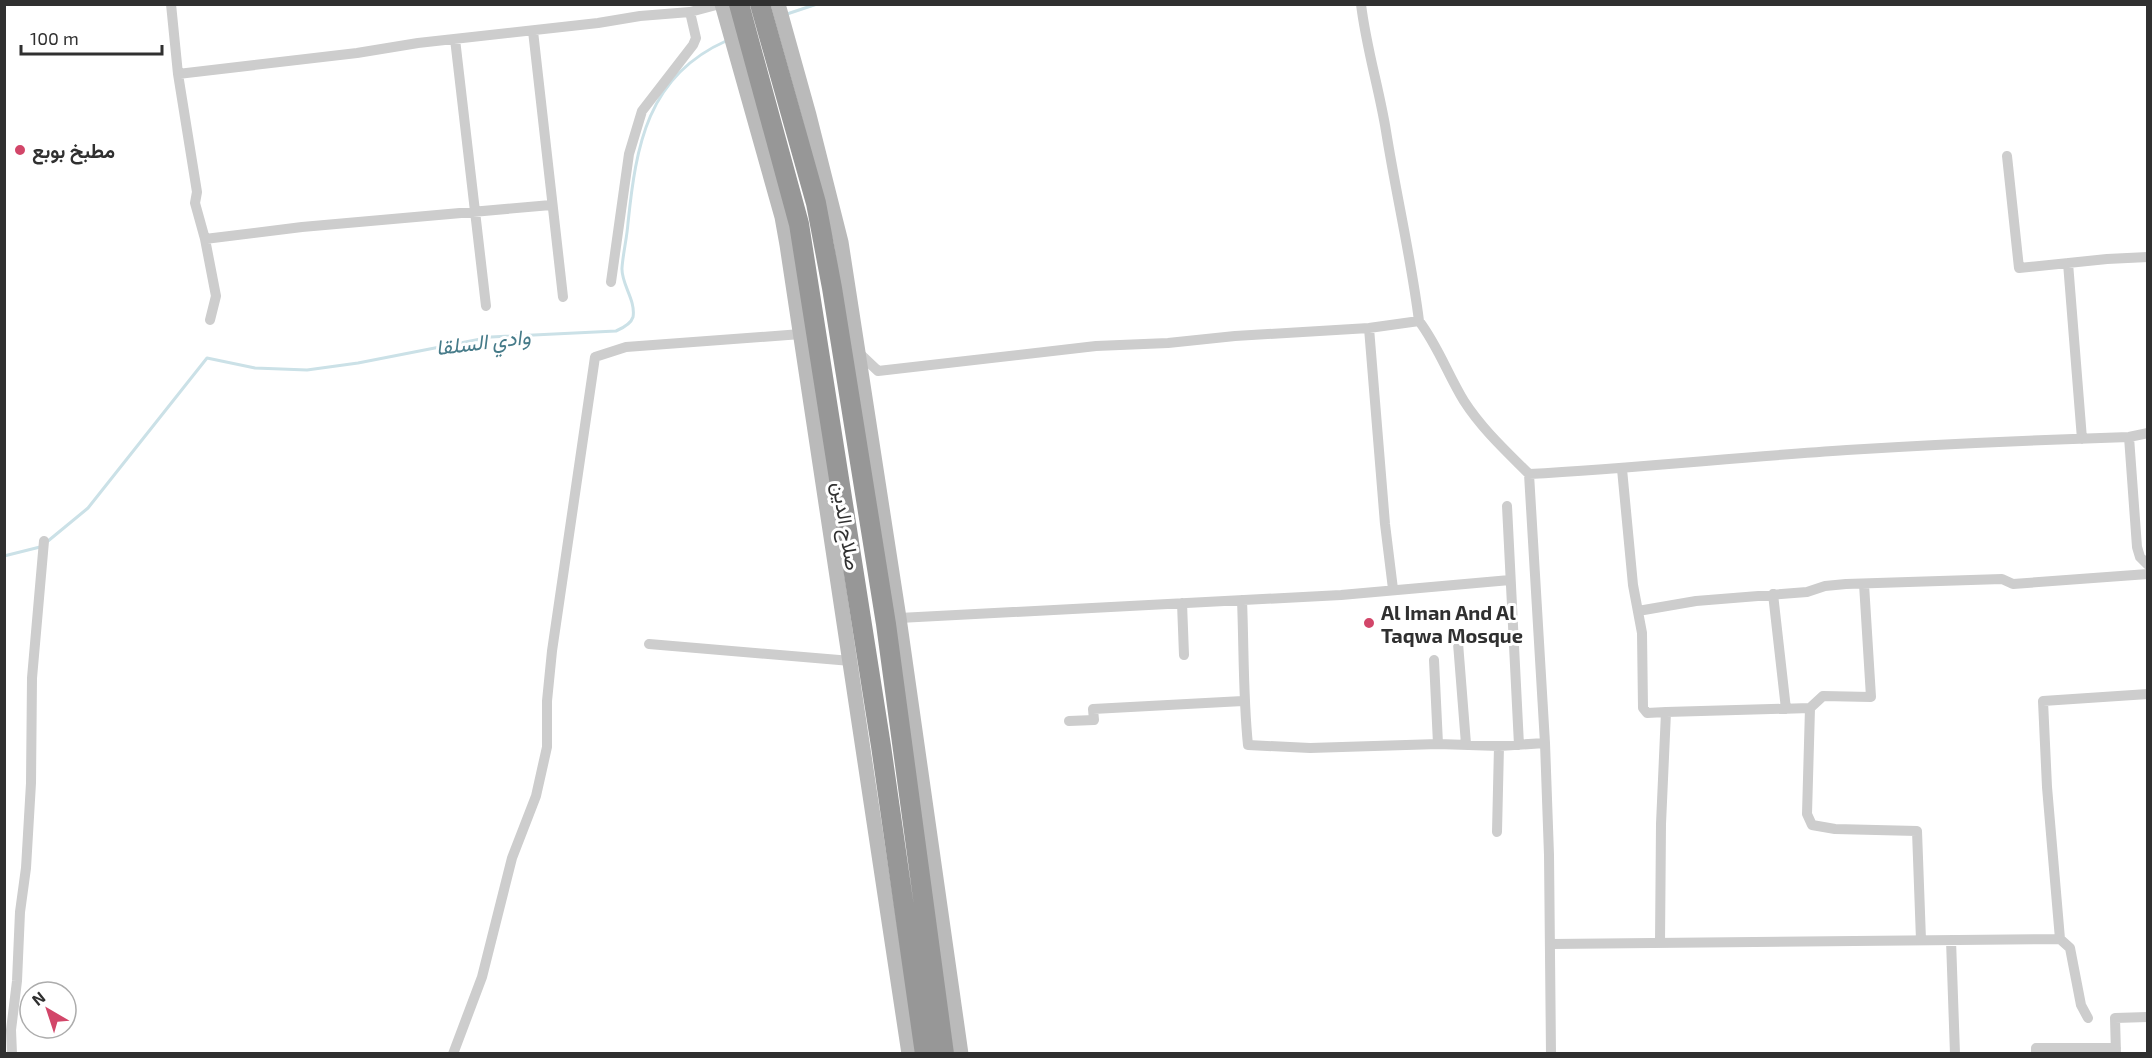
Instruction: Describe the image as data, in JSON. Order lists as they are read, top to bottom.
{
  "streets": {
    "highway": ["صلاح الدين"]
  },
  "water": ["وادي السلقا"],
  "places": ["مطبخ بوبع", "Al Iman And Al Taqwa Mosque"],
  "scale_bar": "100 m",
  "north": "top left"
}
